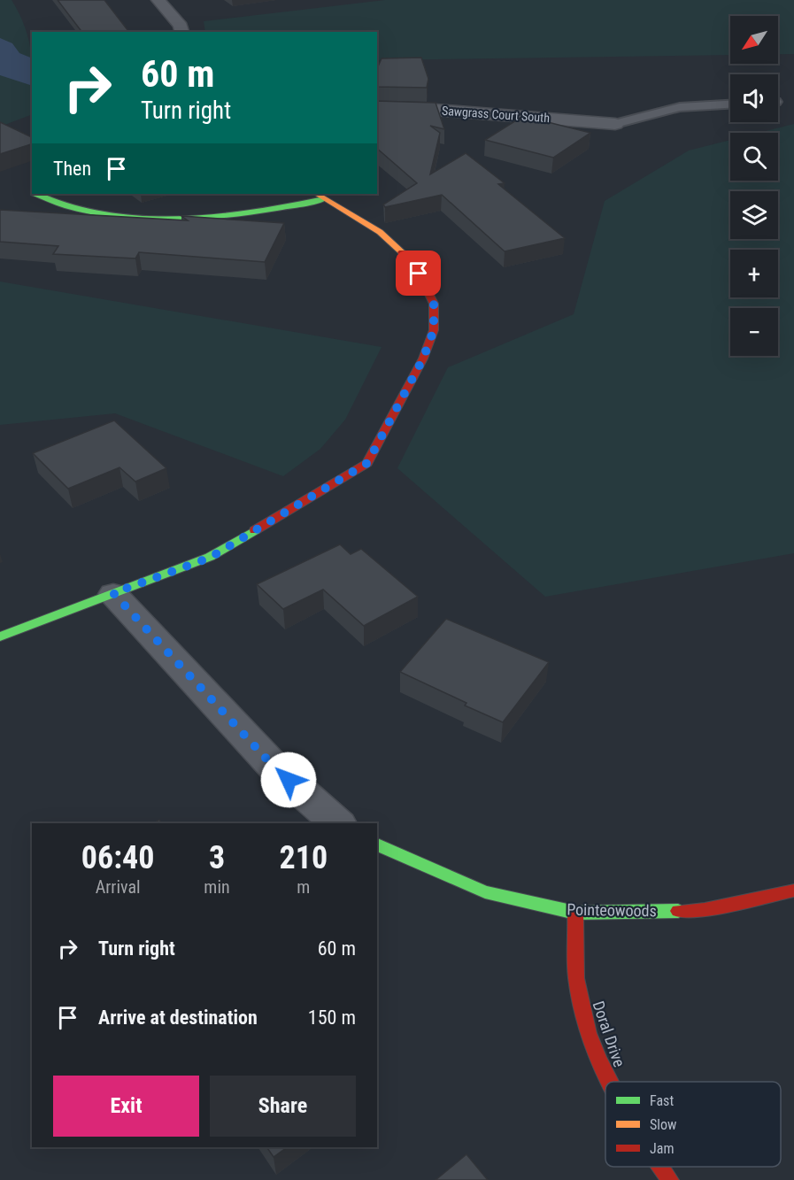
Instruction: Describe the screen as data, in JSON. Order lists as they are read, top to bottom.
{
  "streets": {
    "street": ["Sawgrass Court South", "Pointeowoods", "Doral Drive"]
  },
  "crossings": [
    ["Pointeowoods", "Doral Drive"]
  ],
  "legend": ["Fast", "Slow", "Jam"],
  "north": "bottom left",
  "page": {
    "map_buttons": ["+", "−"],
    "turn": ["60 m", "Turn right"],
    "then": "Then",
    "eta": [
      "06:40",
      "Arrival",
      "3",
      "min",
      "210",
      "m"
    ],
    "list": [
      {
        "name": "Turn right",
        "value": "60 m"
      },
      {
        "name": "Arrive at destination",
        "value": "150 m"
      }
    ],
    "buttons": ["Exit", "Share"]
  }
}
